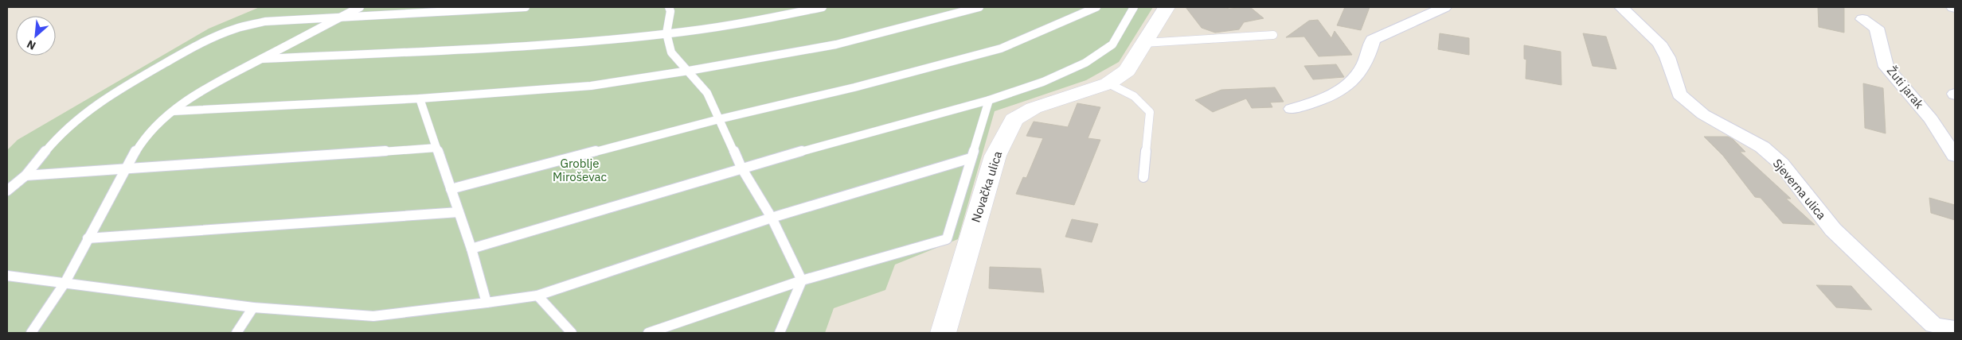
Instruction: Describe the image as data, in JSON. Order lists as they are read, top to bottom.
{
  "streets": {
    "street": ["Žuti jarak", "Novačka ulica", "Sjeverna ulica"]
  },
  "parks": ["Groblje Miroševac"],
  "north": "bottom left"
}
